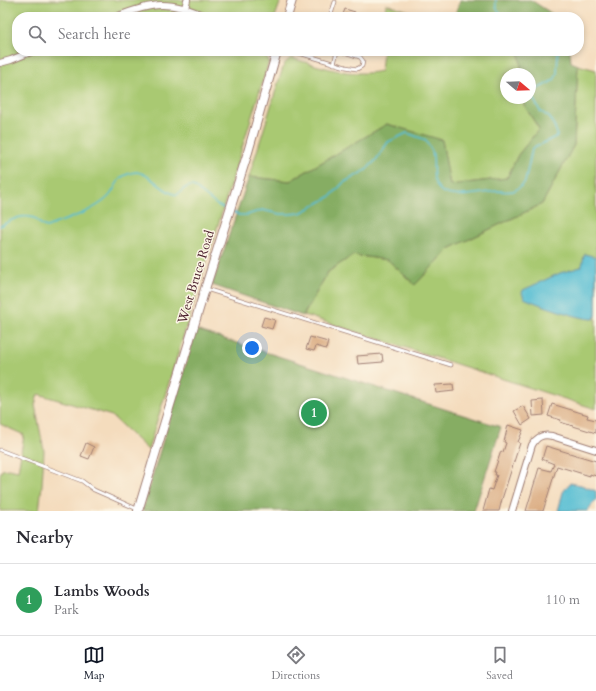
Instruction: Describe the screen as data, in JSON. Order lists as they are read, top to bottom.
{
  "streets": {
    "street": ["West Bruce Road"]
  },
  "north": "right",
  "page": {
    "search": "Search here",
    "pins": "1",
    "heading": "Nearby",
    "list": [
      {
        "mark": "1",
        "name": "Lambs Woods",
        "note": "Park",
        "value": "110 m"
      }
    ],
    "nav": ["Map", "Directions", "Saved"]
  }
}
